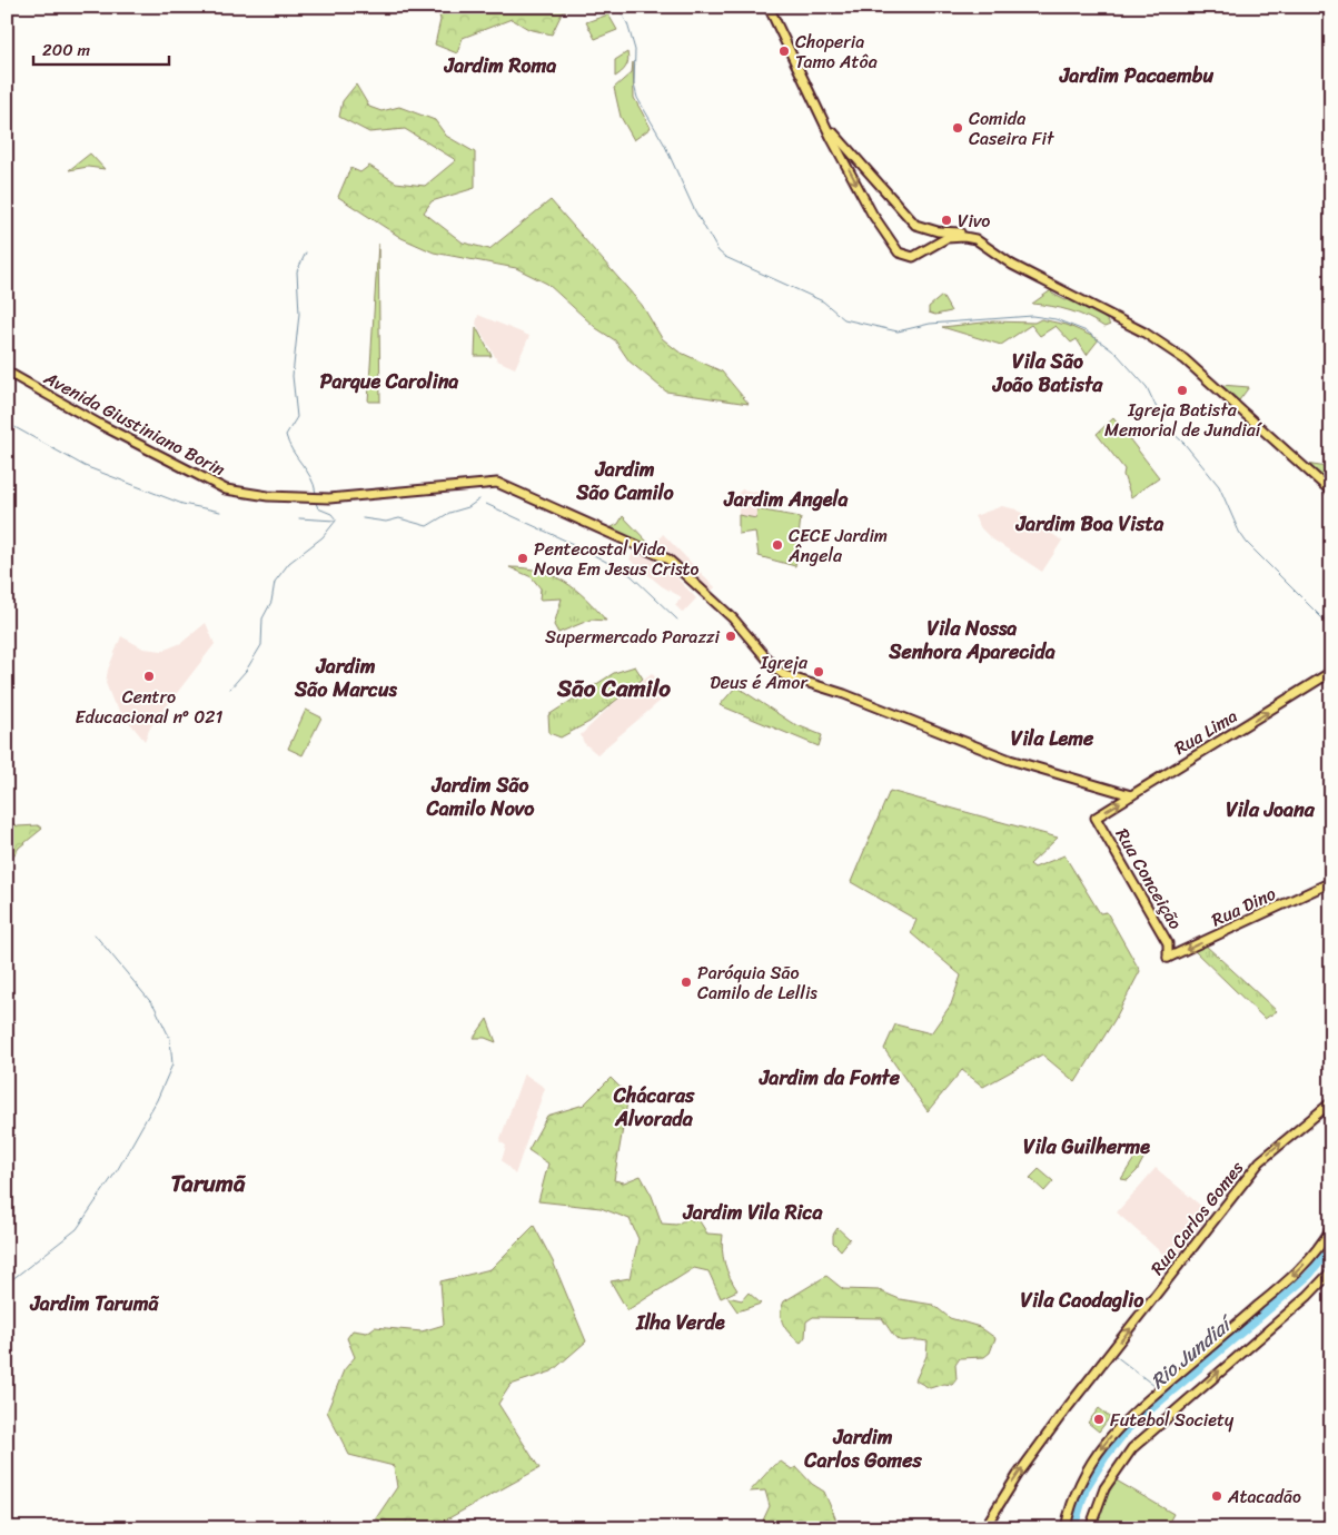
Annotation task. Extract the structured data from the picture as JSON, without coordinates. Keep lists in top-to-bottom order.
{
  "streets": {
    "main road": [
      "Avenida Giustiniano Borin",
      "Rua Lima",
      "Rua Conceição",
      "Rua Dino",
      "Rua Carlos Gomes"
    ]
  },
  "crossings": [
    ["Avenida Giustiniano Borin", "Rua Lima"],
    ["Rua Lima", "Rua Conceição"],
    ["Rua Conceição", "Rua Dino"]
  ],
  "one_way": ["Rua Lima", "Rua Dino"],
  "districts": [
    "Jardim Roma",
    "Jardim Pacaembu",
    "Vila São João Batista",
    "Parque Carolina",
    "Jardim São Camilo",
    "Jardim Angela",
    "Jardim Boa Vista",
    "Vila Nossa Senhora Aparecida",
    "Jardim São Marcus",
    "São Camilo",
    "Vila Leme",
    "Jardim São Camilo Novo",
    "Vila Joana",
    "Jardim da Fonte",
    "Chácaras Alvorada",
    "Vila Guilherme",
    "Tarumã",
    "Jardim Vila Rica",
    "Vila Caodaglio",
    "Jardim Tarumã",
    "Ilha Verde",
    "Jardim Carlos Gomes"
  ],
  "water": ["Rio Jundiaí"],
  "places": [
    "Choperia Tamo Atôa",
    "Comida Caseira Fit",
    "Vivo",
    "Igreja Batista Memorial de Jundiaí",
    "CECE Jardim Ângela",
    "Pentecostal Vida Nova Em Jesus Cristo",
    "Supermercado Parazzi",
    "Igreja Deus é Amor",
    "Centro Educacional nº 021",
    "Paróquia São Camilo de Lellis",
    "Futebol Society",
    "Atacadão"
  ],
  "scale_bar": "200 m"
}
